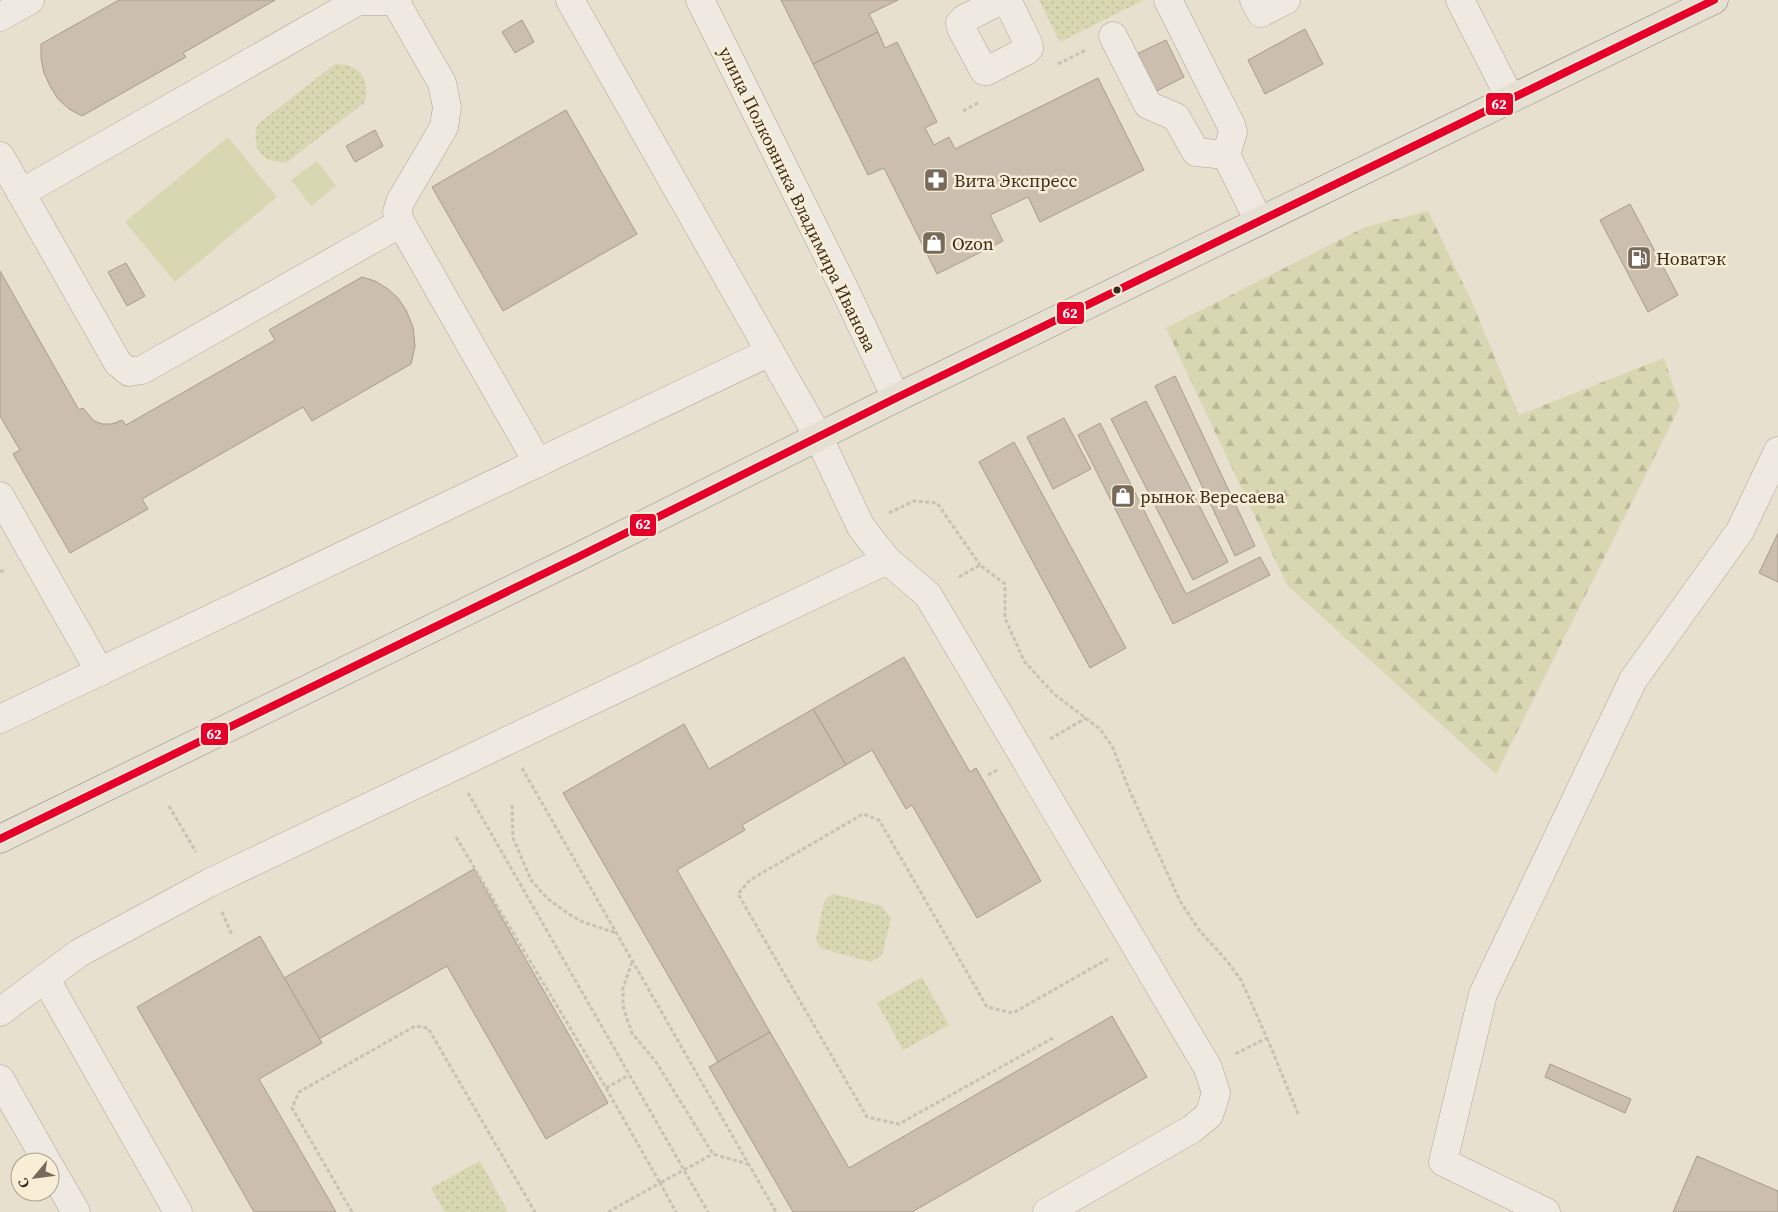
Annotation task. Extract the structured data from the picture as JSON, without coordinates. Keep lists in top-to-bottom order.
{
  "streets": {
    "lane": ["улица Полковника Владимира Иванова"]
  },
  "places": {
    "pharmacy": ["Вита Экспресс"],
    "shop": ["Ozon", "рынок Вересаева"],
    "fuel station": ["Новатэк"]
  },
  "lines": ["transit line 62"],
  "north": "bottom left"
}
